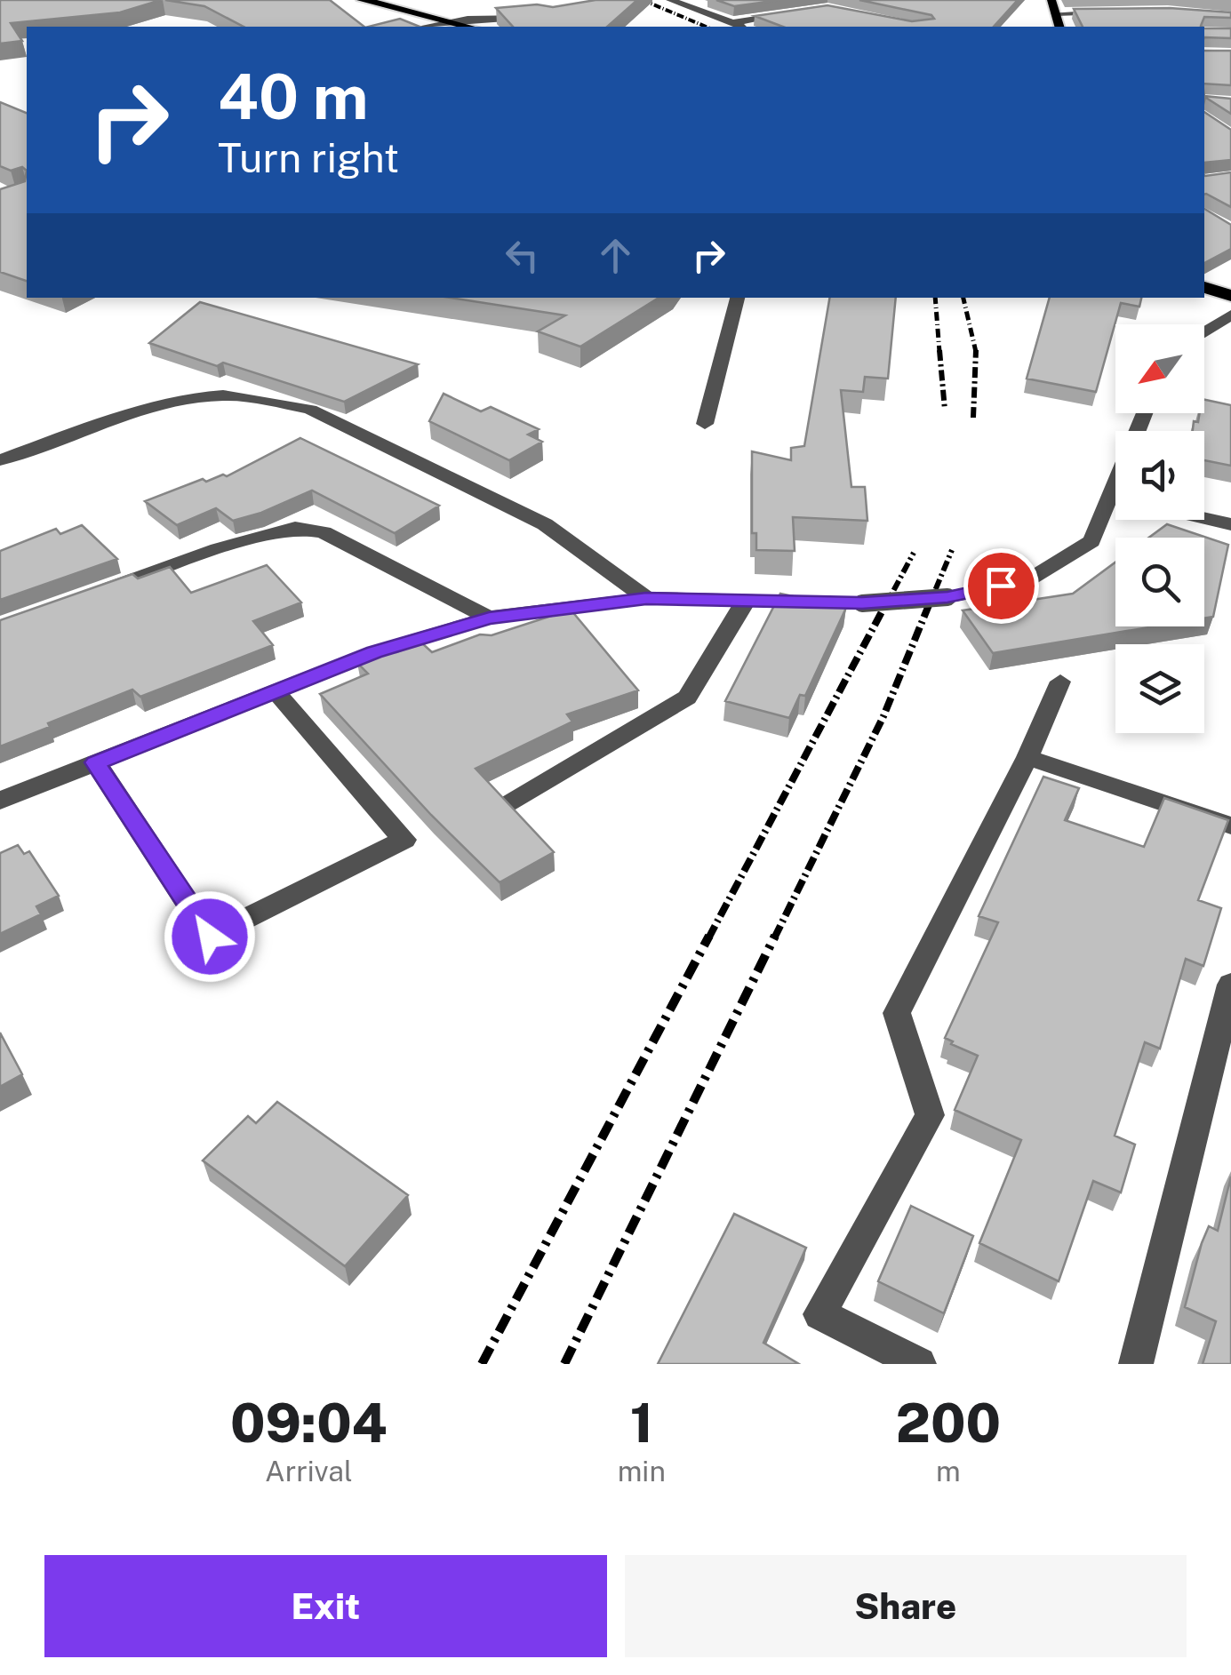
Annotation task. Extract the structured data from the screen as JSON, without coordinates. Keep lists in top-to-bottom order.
{
  "north": "bottom left",
  "page": {
    "turn": ["40 m", "Turn right"],
    "eta": [
      "09:04",
      "Arrival",
      "1",
      "min",
      "200",
      "m"
    ],
    "buttons": ["Exit", "Share"]
  }
}
